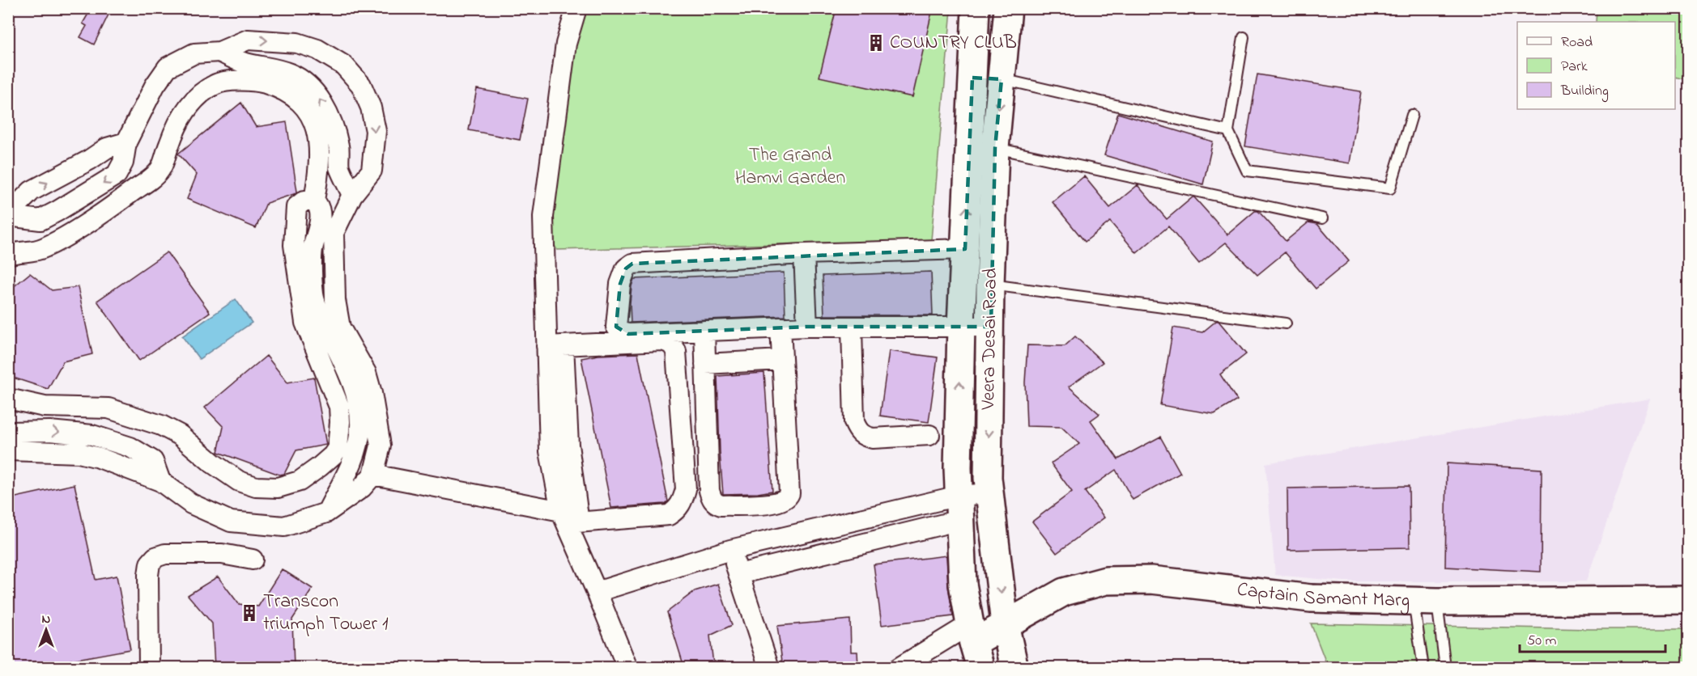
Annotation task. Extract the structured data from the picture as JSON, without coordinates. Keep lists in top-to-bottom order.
{
  "streets": {
    "street": ["Veera Desai Road", "Captain Samant Marg"]
  },
  "crossings": [
    ["Veera Desai Road", "Captain Samant Marg"]
  ],
  "parks": ["The Grand Hamvi Garden"],
  "places": {
    "building": ["COUNTRY CLUB", "Transcon triumph Tower 1"]
  },
  "legend": ["Road", "Park", "Building"],
  "scale_bar": "50 m",
  "north": "top"
}
